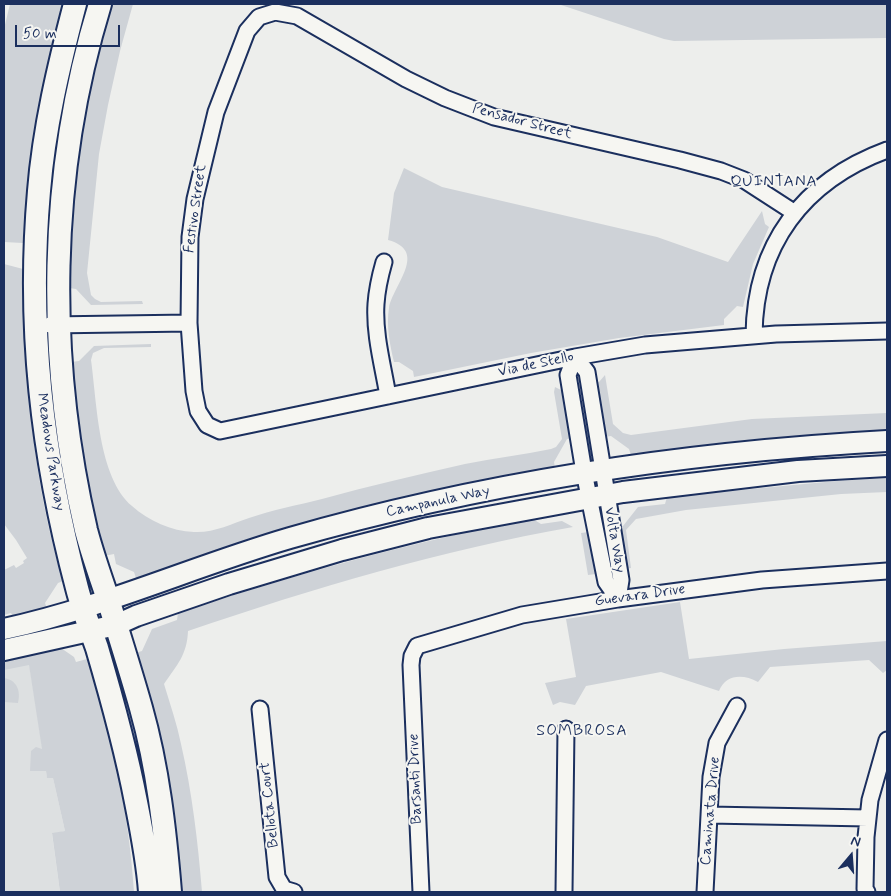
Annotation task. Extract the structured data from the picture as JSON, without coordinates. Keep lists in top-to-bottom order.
{
  "streets": {
    "main road": ["Meadows Parkway"],
    "street": [
      "Pensador Street",
      "Festivo Street",
      "Via de Stello",
      "Campanula Way",
      "Volta Way",
      "Guevara Drive",
      "Barsanti Drive",
      "Bellota Court",
      "Caminata Drive"
    ]
  },
  "crossings": [
    ["Pensador Street", "Festivo Street"],
    ["Festivo Street", "Via de Stello"],
    ["Via de Stello", "Volta Way"],
    ["Meadows Parkway", "Campanula Way"],
    ["Campanula Way", "Volta Way"],
    ["Volta Way", "Guevara Drive"],
    ["Guevara Drive", "Barsanti Drive"]
  ],
  "districts": ["QUINTANA", "SOMBROSA"],
  "scale_bar": "50 m",
  "north": "top"
}
